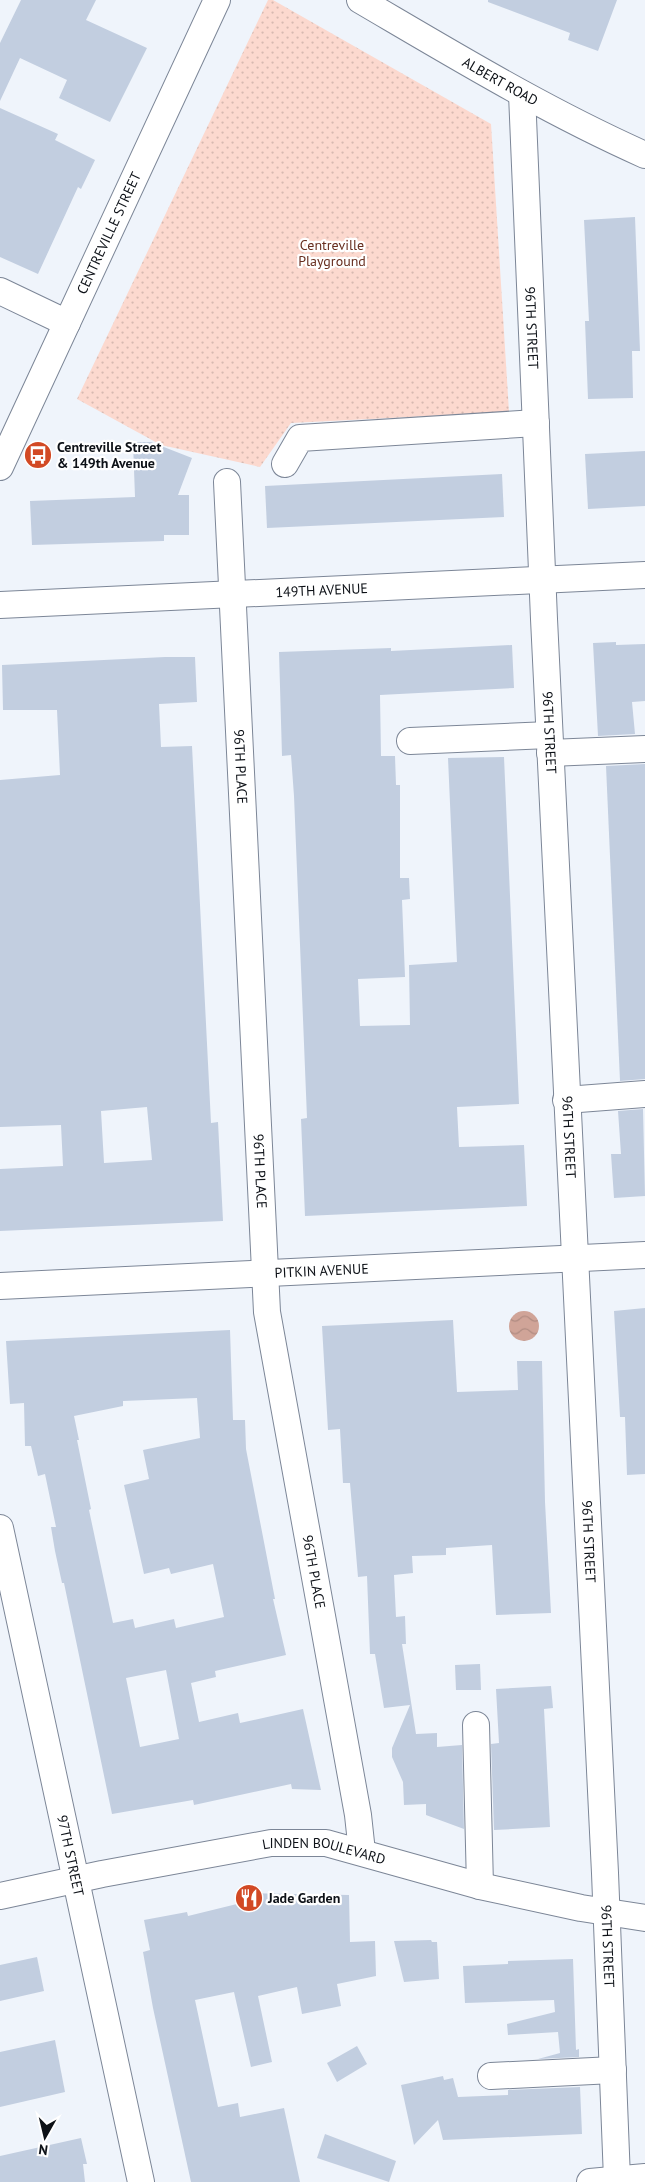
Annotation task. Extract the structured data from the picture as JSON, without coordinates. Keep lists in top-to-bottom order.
{
  "streets": {
    "street": [
      "ALBERT ROAD",
      "CENTREVILLE STREET",
      "96TH STREET",
      "149TH AVENUE",
      "96TH PLACE",
      "PITKIN AVENUE",
      "LINDEN BOULEVARD",
      "97TH STREET"
    ]
  },
  "crossings": [
    ["ALBERT ROAD", "96TH STREET"],
    ["96TH STREET", "149TH AVENUE"],
    ["96TH STREET", "PITKIN AVENUE"],
    ["96TH STREET", "LINDEN BOULEVARD"],
    ["149TH AVENUE", "96TH PLACE"],
    ["96TH PLACE", "PITKIN AVENUE"],
    ["96TH PLACE", "LINDEN BOULEVARD"],
    ["LINDEN BOULEVARD", "97TH STREET"]
  ],
  "parks": ["Centreville Playground"],
  "places": {
    "bus stop": ["Centreville Street & 149th Avenue"],
    "restaurant": ["Jade Garden"]
  },
  "north": "bottom"
}
